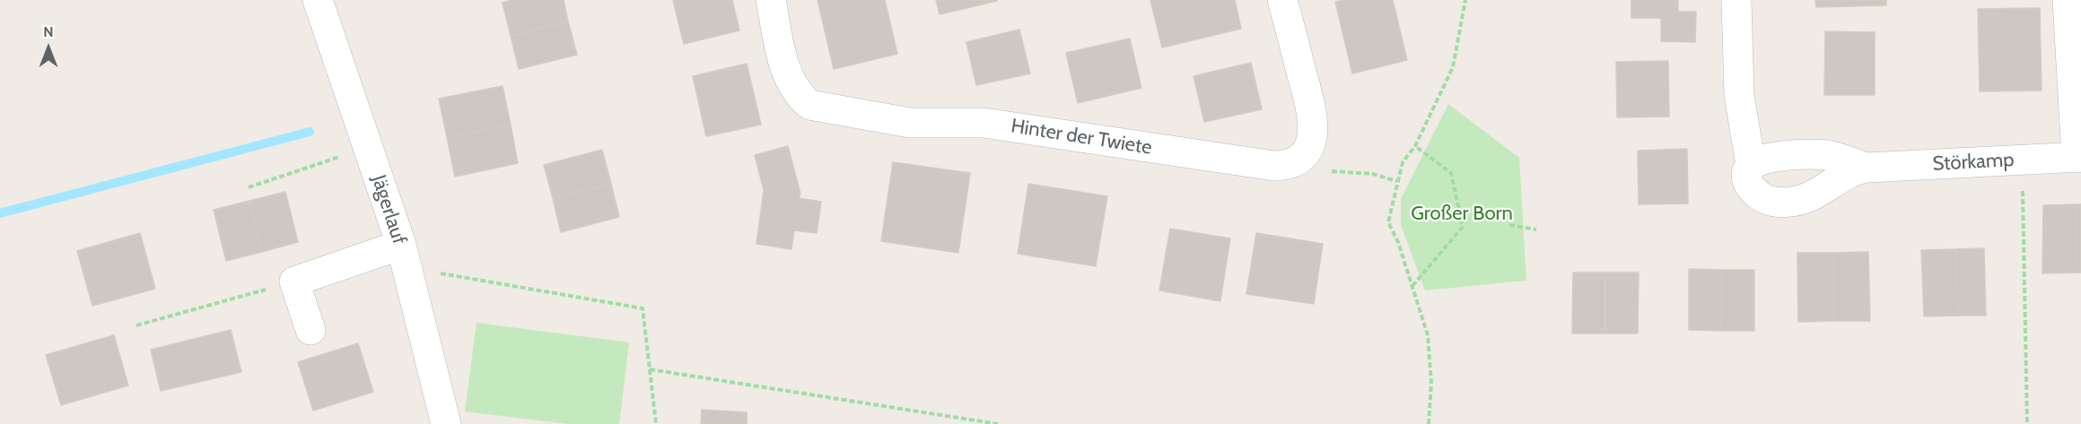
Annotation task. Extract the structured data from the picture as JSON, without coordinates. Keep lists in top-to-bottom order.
{
  "streets": {
    "street": ["Hinter der Twiete", "Störkamp", "Jägerlauf"]
  },
  "parks": ["Großer Born"],
  "north": "top"
}
